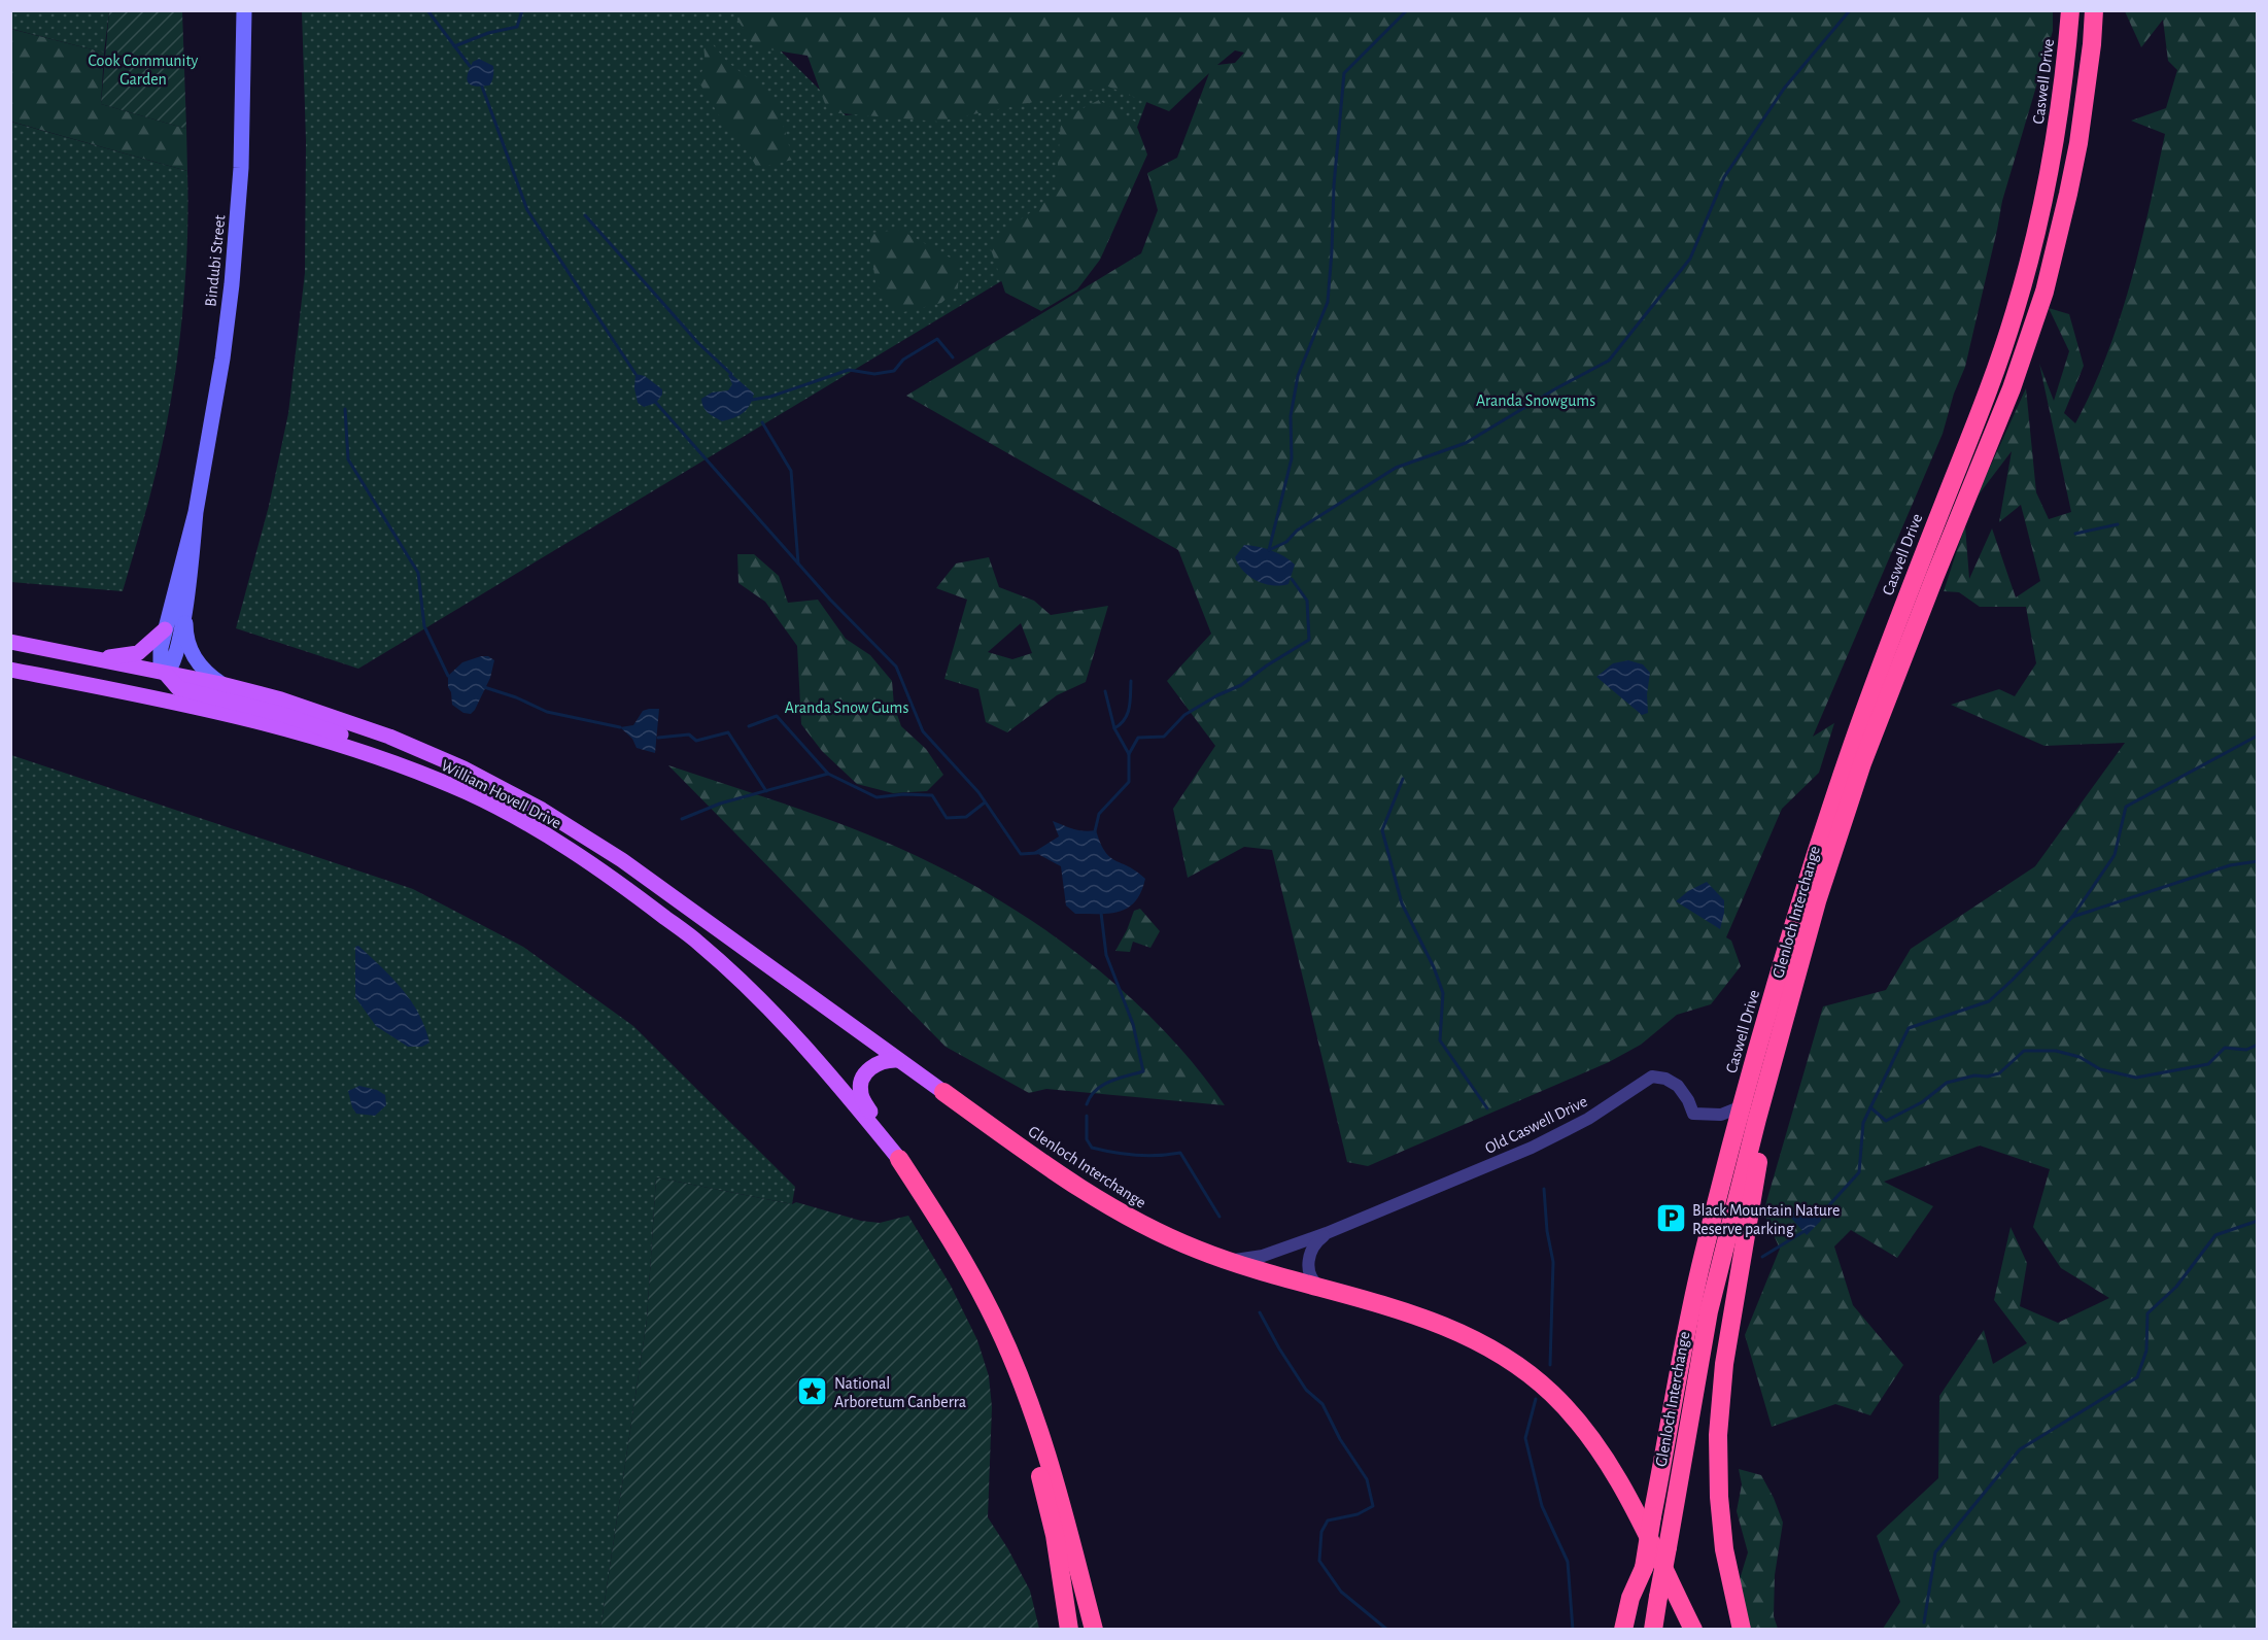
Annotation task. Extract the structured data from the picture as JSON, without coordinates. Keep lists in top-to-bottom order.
{
  "streets": {
    "highway": ["Caswell Drive", "Glenloch Interchange"],
    "main road": ["Bindubi Street", "William Hovell Drive"],
    "street": ["Old Caswell Drive"]
  },
  "crossings": [
    ["Caswell Drive", "Glenloch Interchange"],
    ["Caswell Drive", "Old Caswell Drive"],
    ["Bindubi Street", "William Hovell Drive"],
    ["William Hovell Drive", "Glenloch Interchange"],
    ["Glenloch Interchange", "Old Caswell Drive"]
  ],
  "parks": ["Cook Community Garden", "Aranda Snowgums", "Aranda Snow Gums"],
  "places": {
    "parking": ["Black Mountain Nature Reserve parking"],
    "place": ["National Arboretum Canberra"]
  }
}
